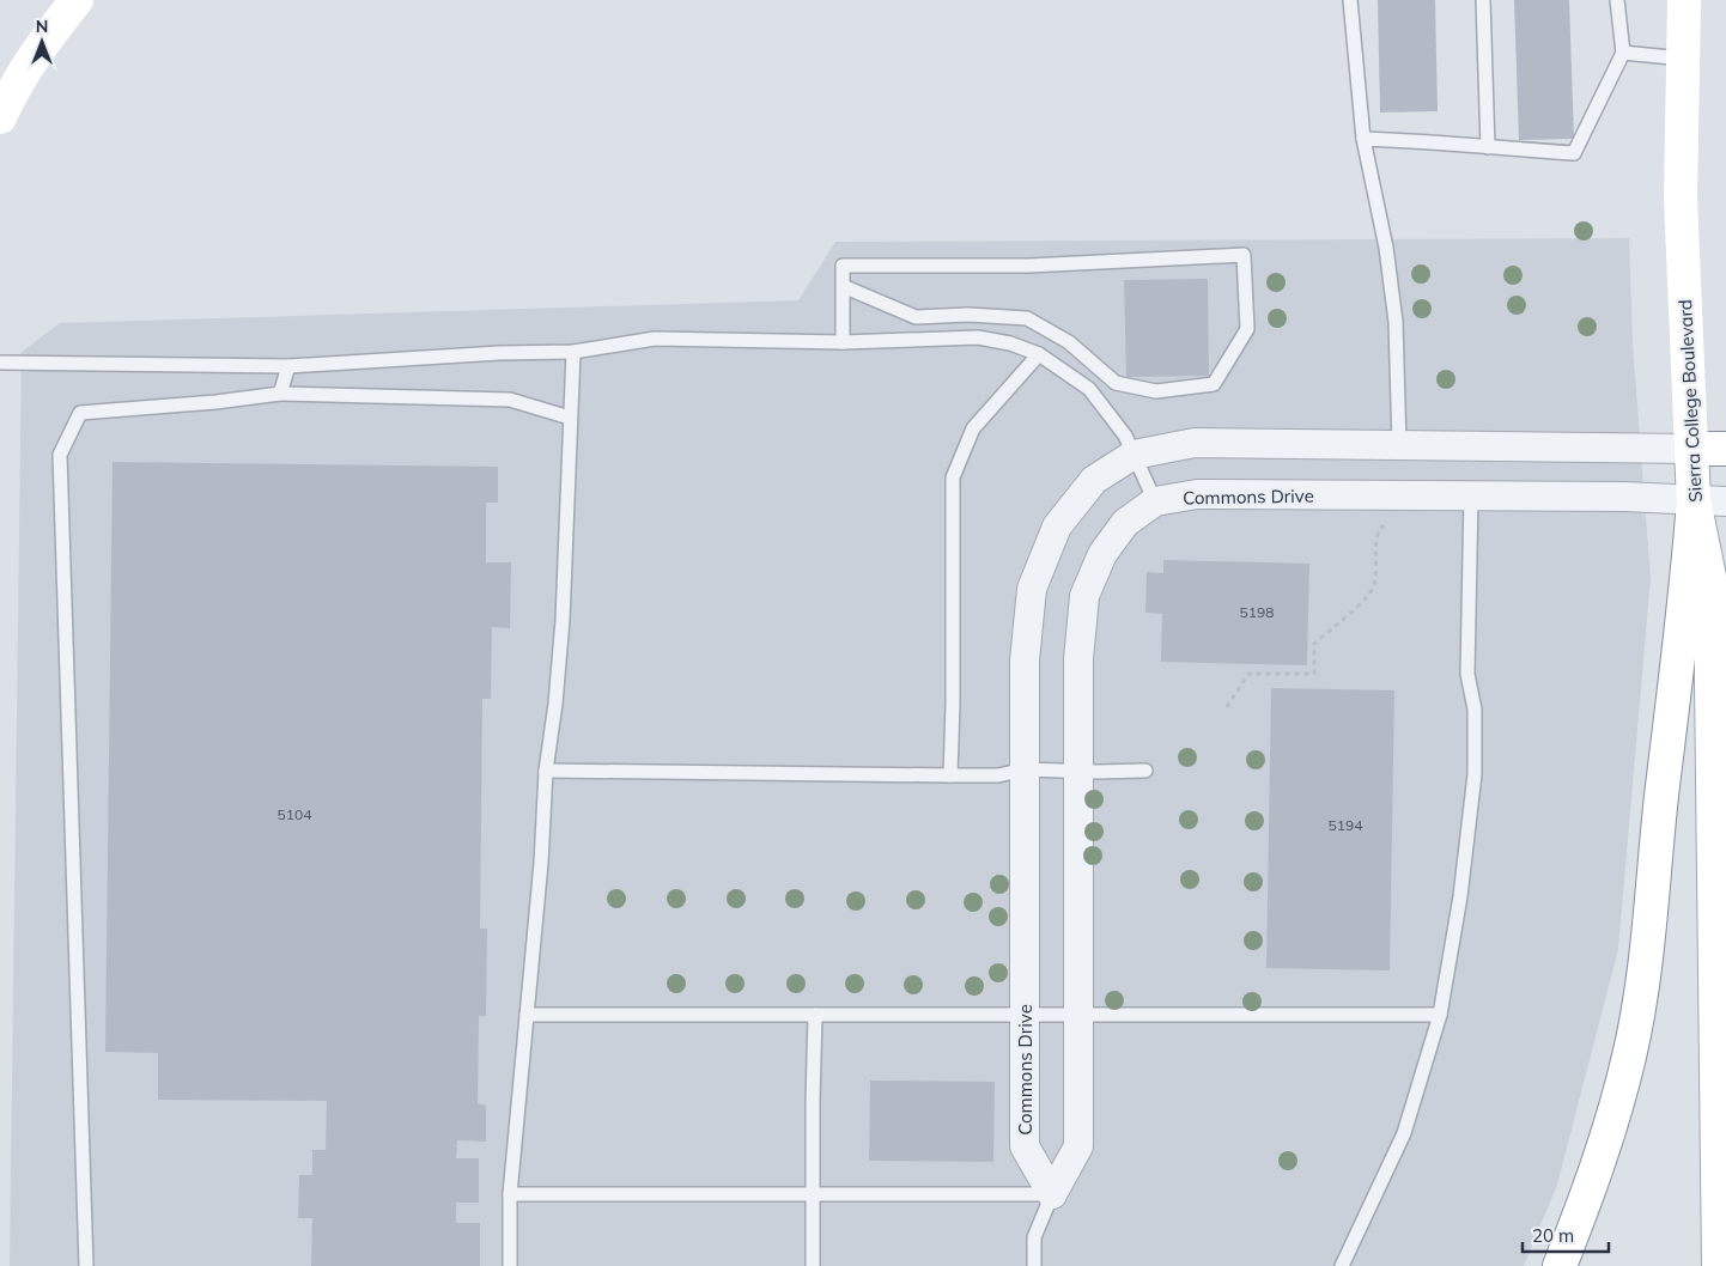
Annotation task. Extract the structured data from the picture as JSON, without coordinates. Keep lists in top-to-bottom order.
{
  "streets": {
    "main road": ["Sierra College Boulevard"],
    "street": ["Commons Drive"]
  },
  "crossings": [
    ["Sierra College Boulevard", "Commons Drive"]
  ],
  "house_numbers": ["5198", "5104", "5194"],
  "scale_bar": "20 m",
  "north": "top"
}
